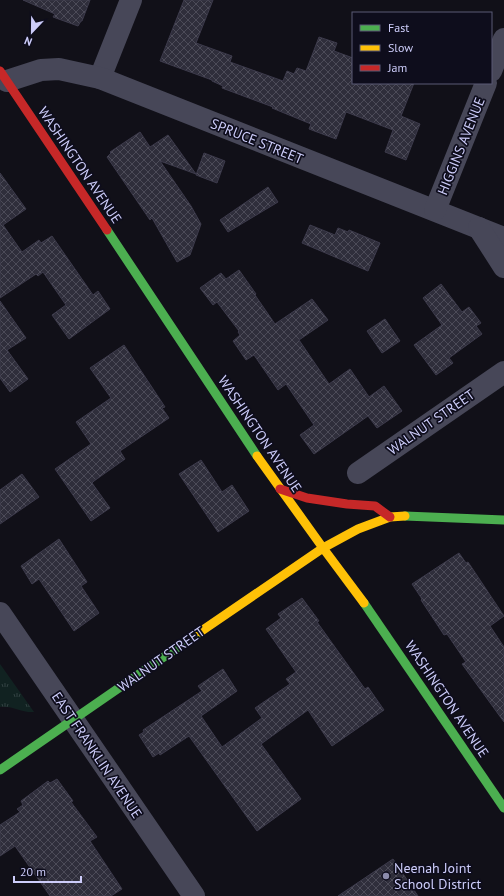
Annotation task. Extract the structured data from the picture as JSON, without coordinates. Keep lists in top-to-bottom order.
{
  "streets": {
    "main road": ["WASHINGTON AVENUE", "WALNUT STREET"],
    "street": ["SPRUCE STREET", "HIGGINS AVENUE", "EAST FRANKLIN AVENUE"]
  },
  "crossings": [
    ["SPRUCE STREET", "HIGGINS AVENUE"],
    ["SPRUCE STREET", "WASHINGTON AVENUE"],
    ["WASHINGTON AVENUE", "WALNUT STREET"],
    ["WALNUT STREET", "EAST FRANKLIN AVENUE"]
  ],
  "places": ["Neenah Joint School District"],
  "legend": ["Fast", "Slow", "Jam"],
  "scale_bar": "20 m",
  "north": "bottom"
}
